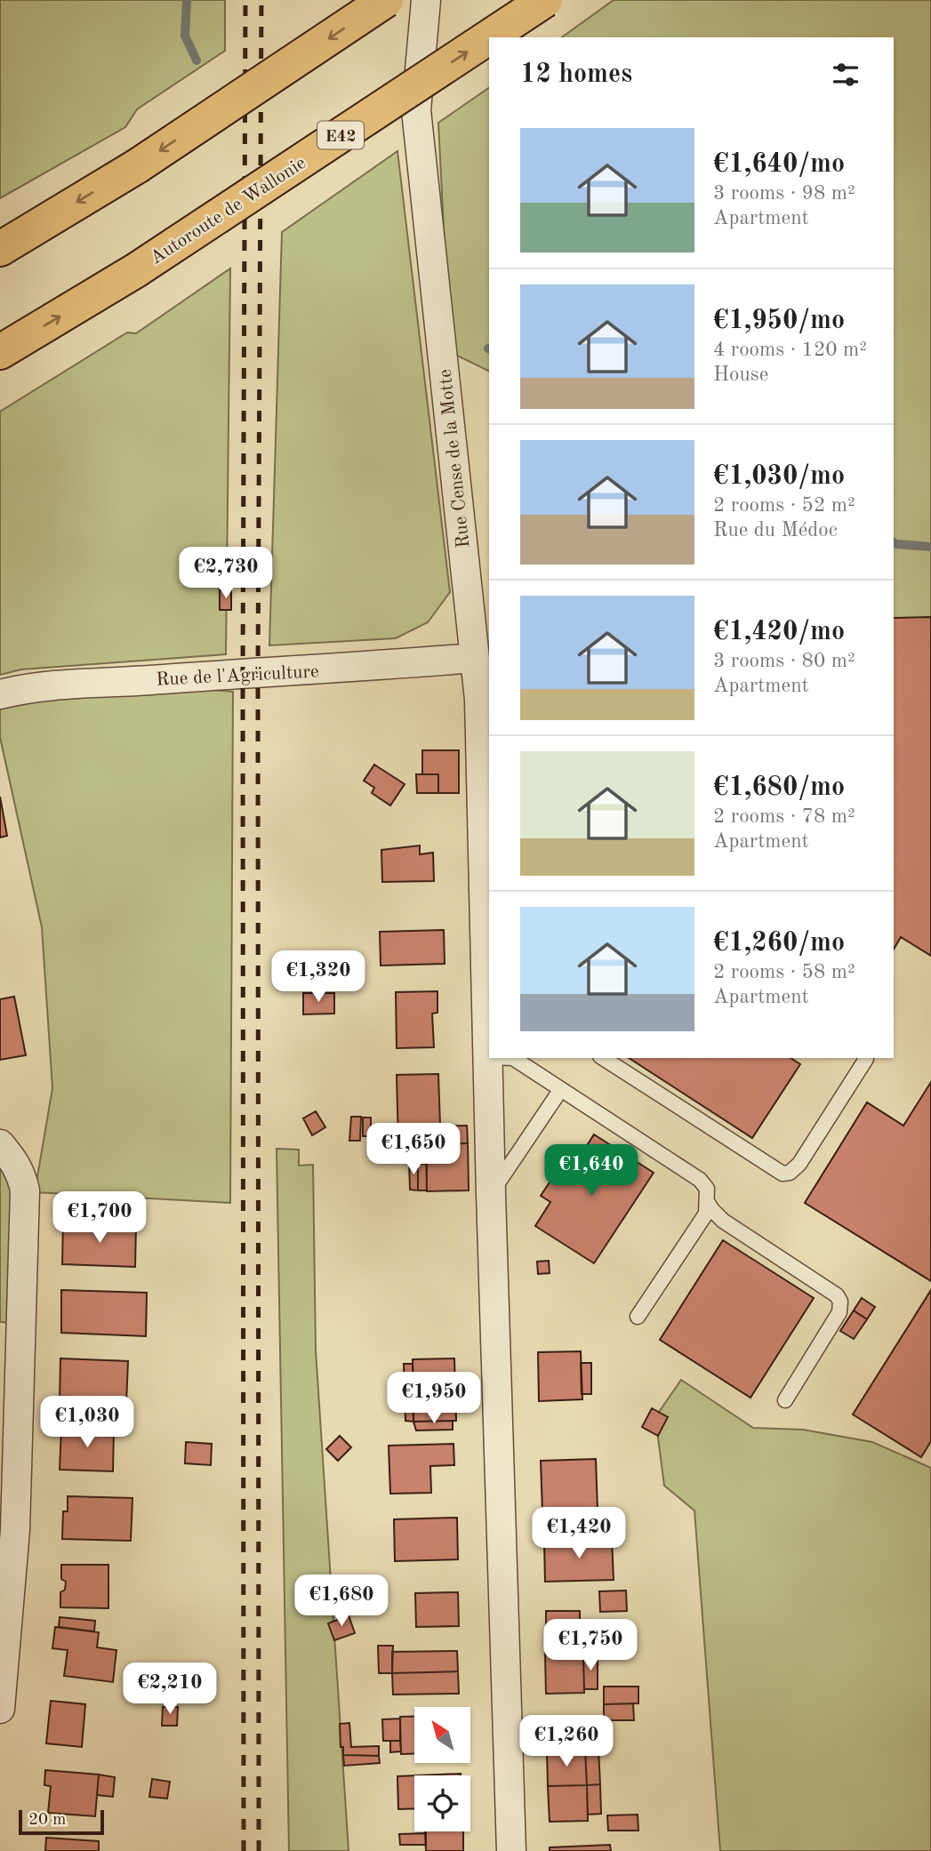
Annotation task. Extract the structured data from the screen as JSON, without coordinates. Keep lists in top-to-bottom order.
{
  "streets": {
    "highway": ["E42", "Autoroute de Wallonie"],
    "street": ["Rue Cense de la Motte", "Rue de l'Agriculture"]
  },
  "crossings": [
    ["Rue Cense de la Motte", "Rue de l'Agriculture"]
  ],
  "scale_bar": "20 m",
  "north": "top left",
  "page": {
    "heading": "12 homes",
    "list": [
      {
        "name": "€1,640/mo",
        "note": "3 rooms · 98 m² · Apartment"
      },
      {
        "name": "€1,950/mo",
        "note": "4 rooms · 120 m² · House"
      },
      {
        "name": "€1,030/mo",
        "note": "2 rooms · 52 m² · Rue du Médoc"
      },
      {
        "name": "€1,420/mo",
        "note": "3 rooms · 80 m² · Apartment"
      },
      {
        "name": "€1,680/mo",
        "note": "2 rooms · 78 m² · Apartment"
      },
      {
        "name": "€1,260/mo",
        "note": "2 rooms · 58 m² · Apartment"
      }
    ],
    "price": [
      "€2,730",
      "€1,320",
      "€1,650",
      "€1,640",
      "€1,700",
      "€1,950",
      "€1,030",
      "€1,420",
      "€1,680",
      "€1,750",
      "€2,210",
      "€1,260"
    ],
    "scale": "20 m"
  }
}
